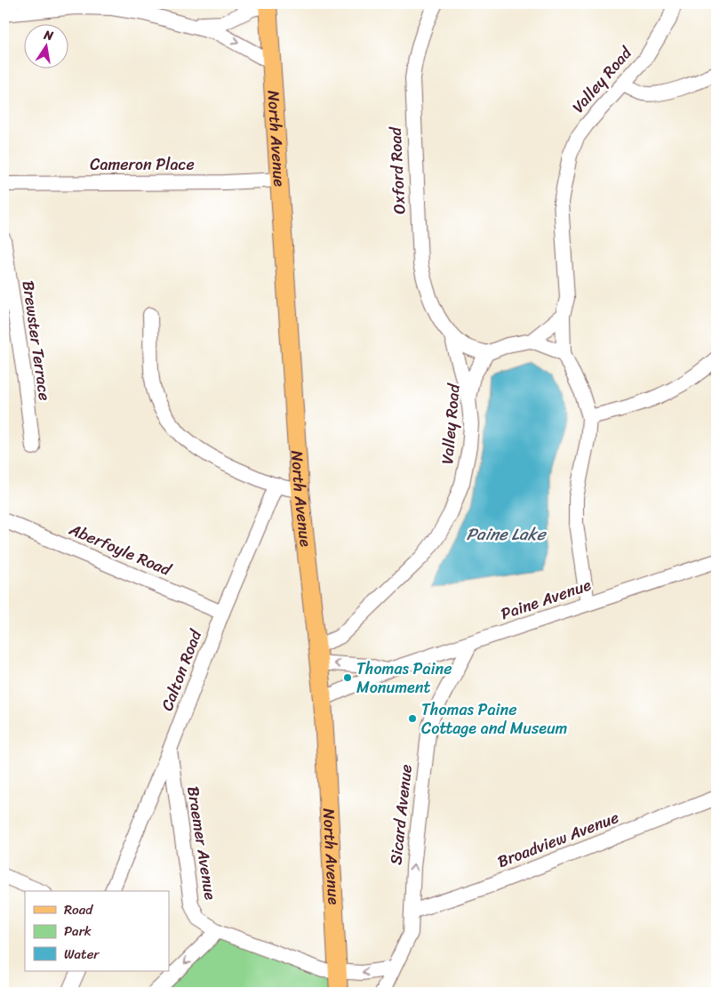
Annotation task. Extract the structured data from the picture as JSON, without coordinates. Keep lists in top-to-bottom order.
{
  "streets": {
    "main road": ["North Avenue"],
    "street": [
      "Valley Road",
      "Cameron Place",
      "Oxford Road",
      "Brewster Terrace",
      "Aberfoyle Road",
      "Paine Avenue",
      "Calton Road",
      "Sicard Avenue",
      "Broadview Avenue",
      "Braemer Avenue"
    ]
  },
  "crossings": [
    ["Valley Road", "North Avenue"],
    ["Valley Road", "Paine Avenue"],
    ["North Avenue", "Cameron Place"],
    ["North Avenue", "Paine Avenue"],
    ["North Avenue", "Braemer Avenue"],
    ["Aberfoyle Road", "Calton Road"],
    ["Paine Avenue", "Sicard Avenue"],
    ["Calton Road", "Braemer Avenue"],
    ["Sicard Avenue", "Broadview Avenue"]
  ],
  "one_way": ["Sicard Avenue"],
  "water": ["Paine Lake"],
  "places": ["Thomas Paine Monument", "Thomas Paine Cottage and Museum"],
  "legend": ["Road", "Park", "Water"],
  "north": "top"
}
